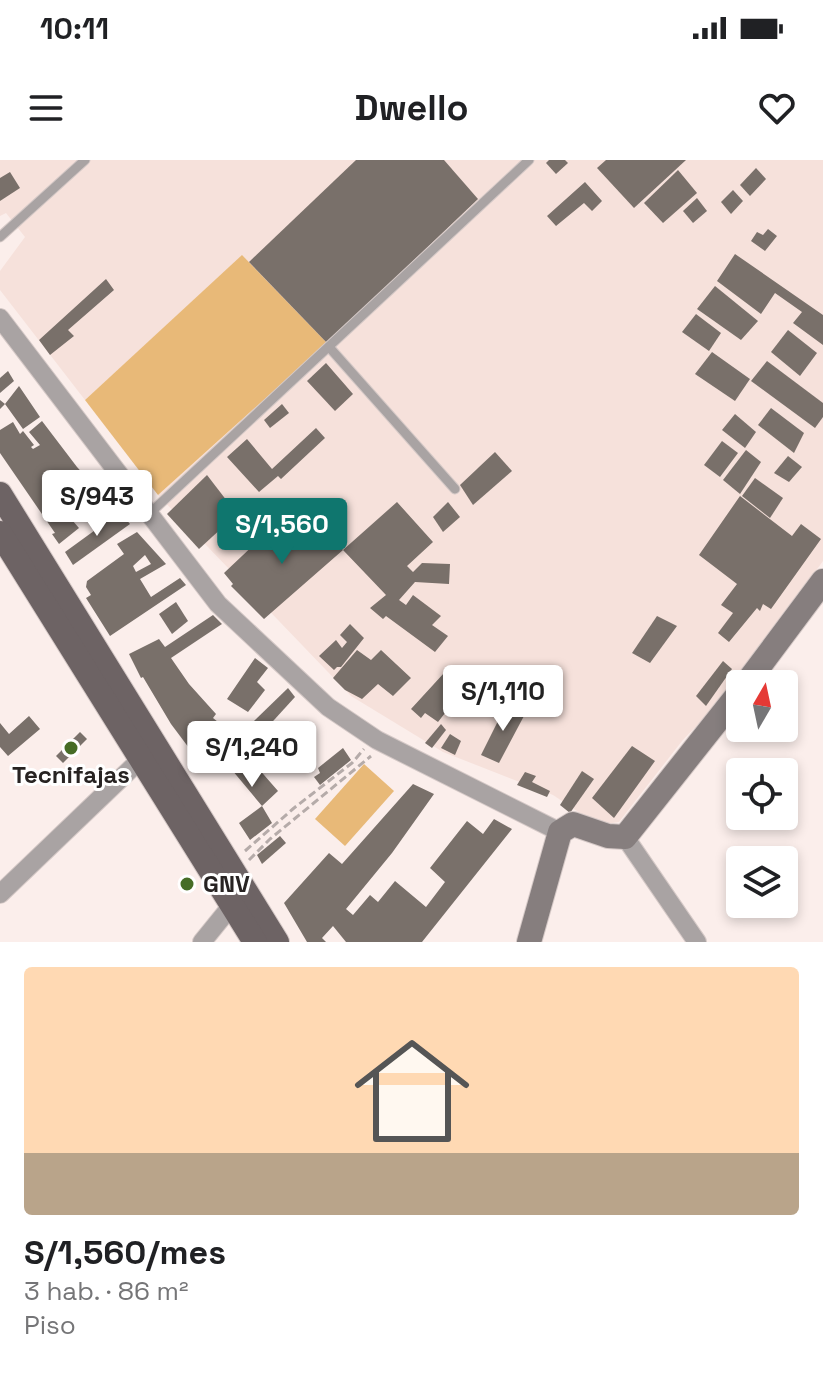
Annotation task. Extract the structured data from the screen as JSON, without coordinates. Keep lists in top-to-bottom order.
{
  "places": ["Tecnifajas", "GNV"],
  "north": "top",
  "page": {
    "status": "10:11",
    "header": "Dwello",
    "price": [
      "S/943",
      "S/1,560",
      "S/1,110",
      "S/1,240"
    ],
    "list": [
      {
        "name": "S/1,560/mes",
        "note": "3 hab. · 86 m² · Piso"
      }
    ]
  }
}
